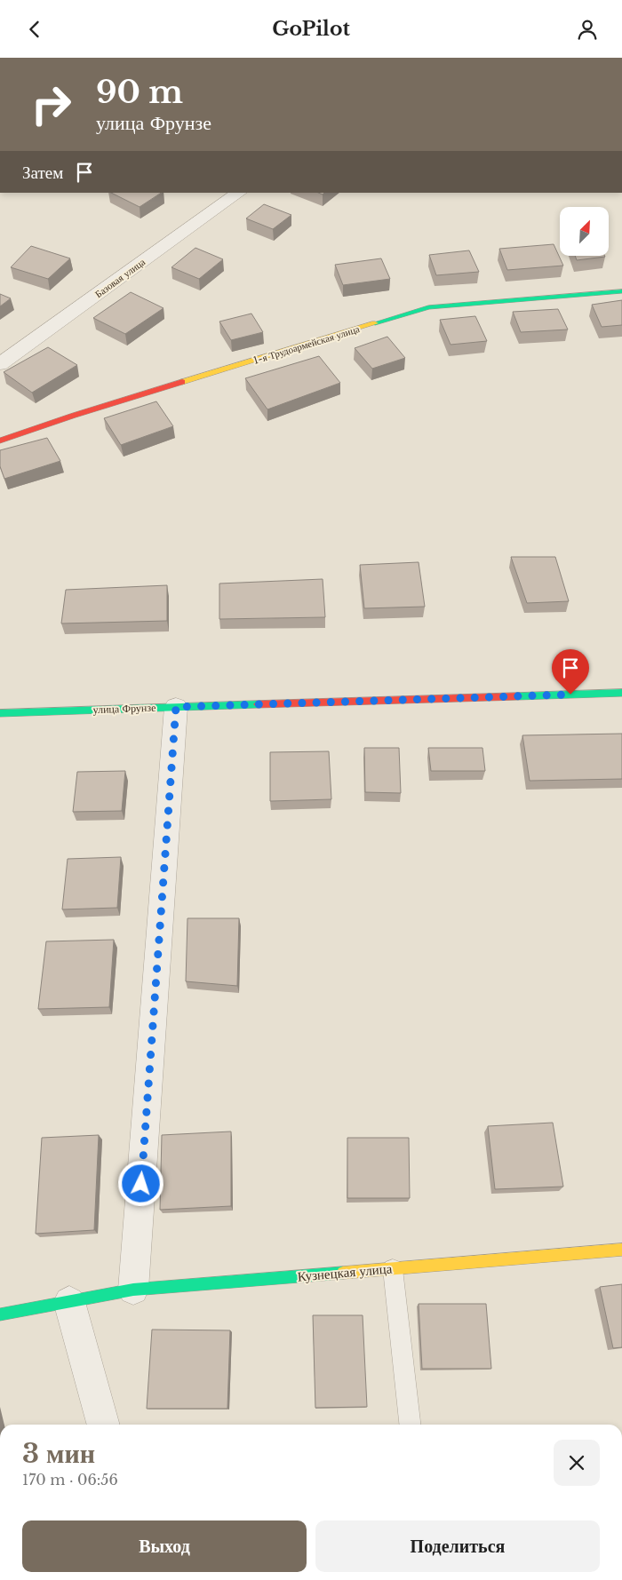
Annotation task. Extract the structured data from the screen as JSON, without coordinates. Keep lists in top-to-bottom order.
{
  "streets": {
    "street": [
      "Базовая улица",
      "1-я Трудоармейская улица",
      "улица Фрунзе",
      "Кузнецкая улица"
    ]
  },
  "north": "top right",
  "page": {
    "header": "GoPilot",
    "turn": ["90 m", "улица Фрунзе"],
    "then": "Затем",
    "heading": ["3 мин", "170 m · 06:56"],
    "buttons": ["Выход", "Поделиться"]
  }
}
